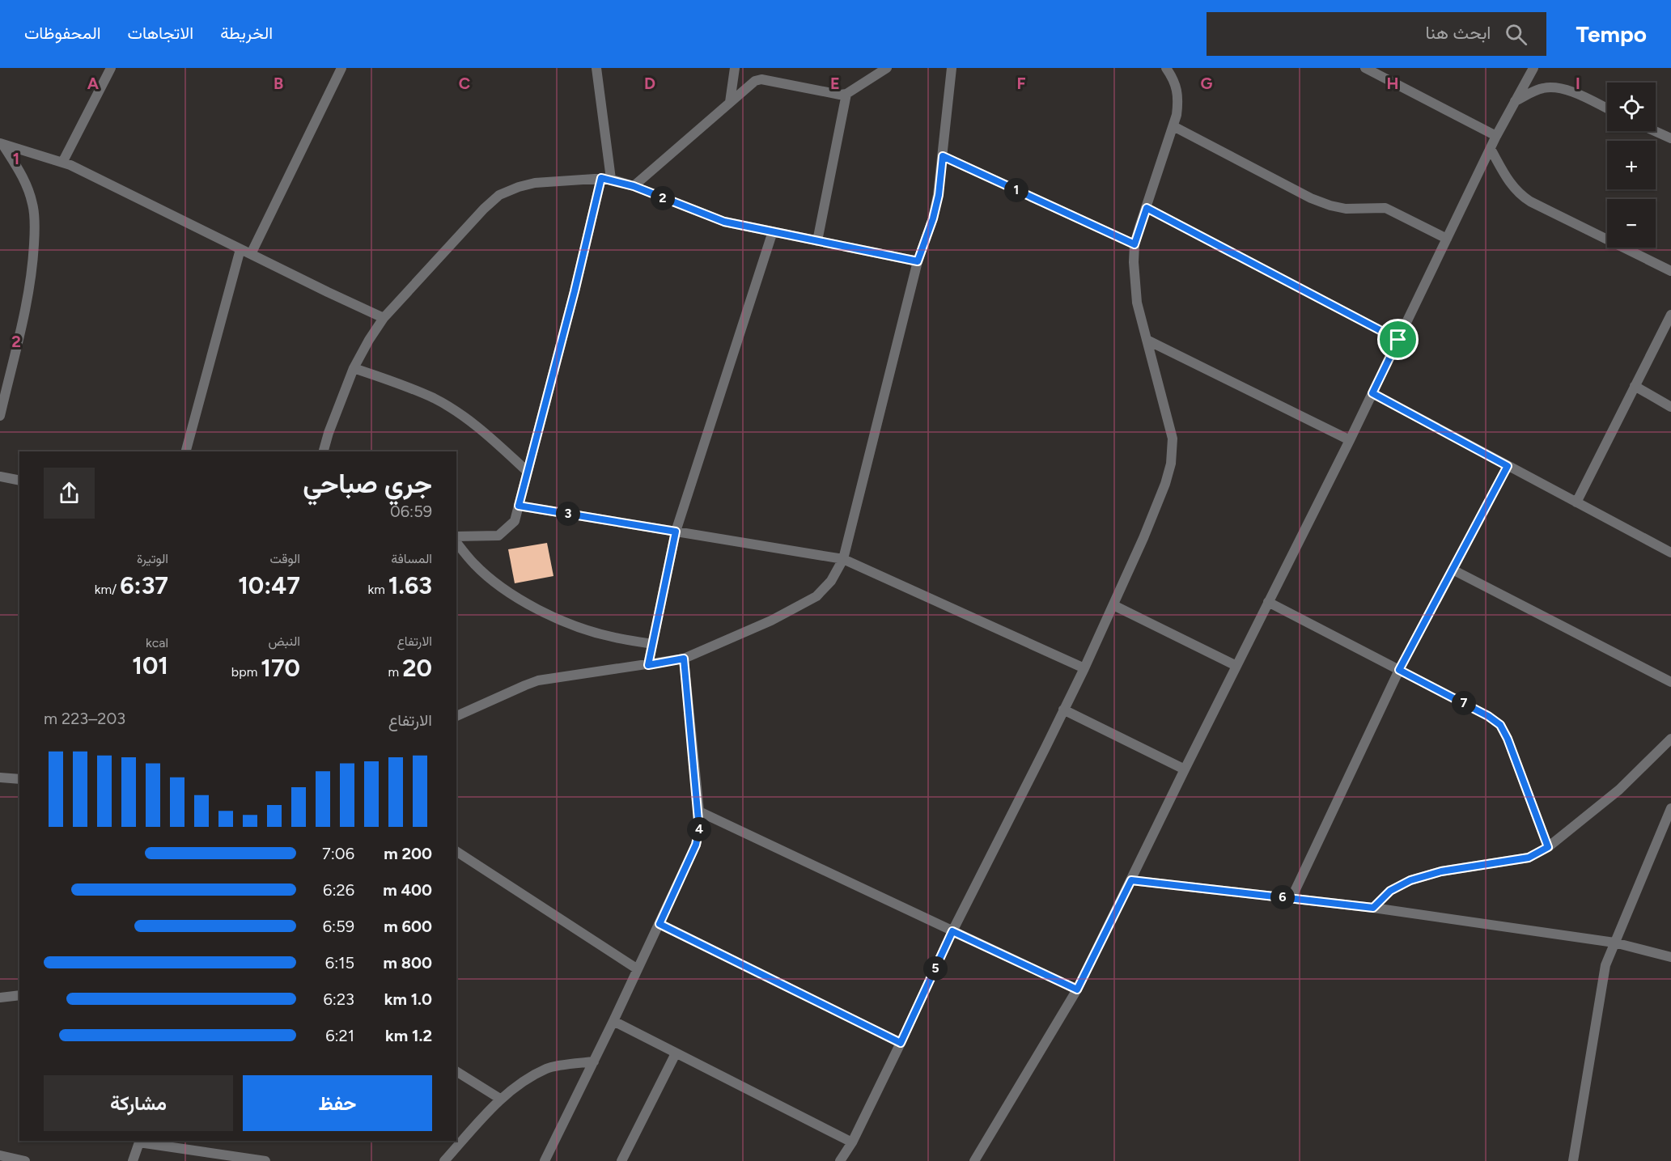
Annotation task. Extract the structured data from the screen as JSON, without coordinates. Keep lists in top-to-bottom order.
{
  "page": {
    "header": "Tempo",
    "search": "ابحث هنا",
    "nav": ["الخريطة", "الاتجاهات", "المحفوظات"],
    "map_buttons": ["+", "−"],
    "pins": [
      "1",
      "2",
      "3",
      "7",
      "4",
      "6",
      "5"
    ],
    "heading": ["جري صباحي", "06:59"],
    "stats": [
      ["المسافة", "1.63 km"],
      ["الوقت", "10:47"],
      ["الوتيرة", "6:37 /km"],
      ["الارتفاع", "20 m"],
      ["النبض", "170 bpm"],
      ["kcal", "101"]
    ],
    "chart": ["الارتفاع", "203–223 m"],
    "list": [
      {
        "name": "200 m",
        "note": "7:06"
      },
      {
        "name": "400 m",
        "note": "6:26"
      },
      {
        "name": "600 m",
        "note": "6:59"
      },
      {
        "name": "800 m",
        "note": "6:15"
      },
      {
        "name": "1.0 km",
        "note": "6:23"
      },
      {
        "name": "1.2 km",
        "note": "6:21"
      }
    ],
    "buttons": ["حفظ", "مشاركة"]
  },
  "grid": {
    "columns": [
      "A",
      "B",
      "C",
      "D",
      "E",
      "F",
      "G",
      "H",
      "I"
    ],
    "rows": ["1", "2"]
  }
}
